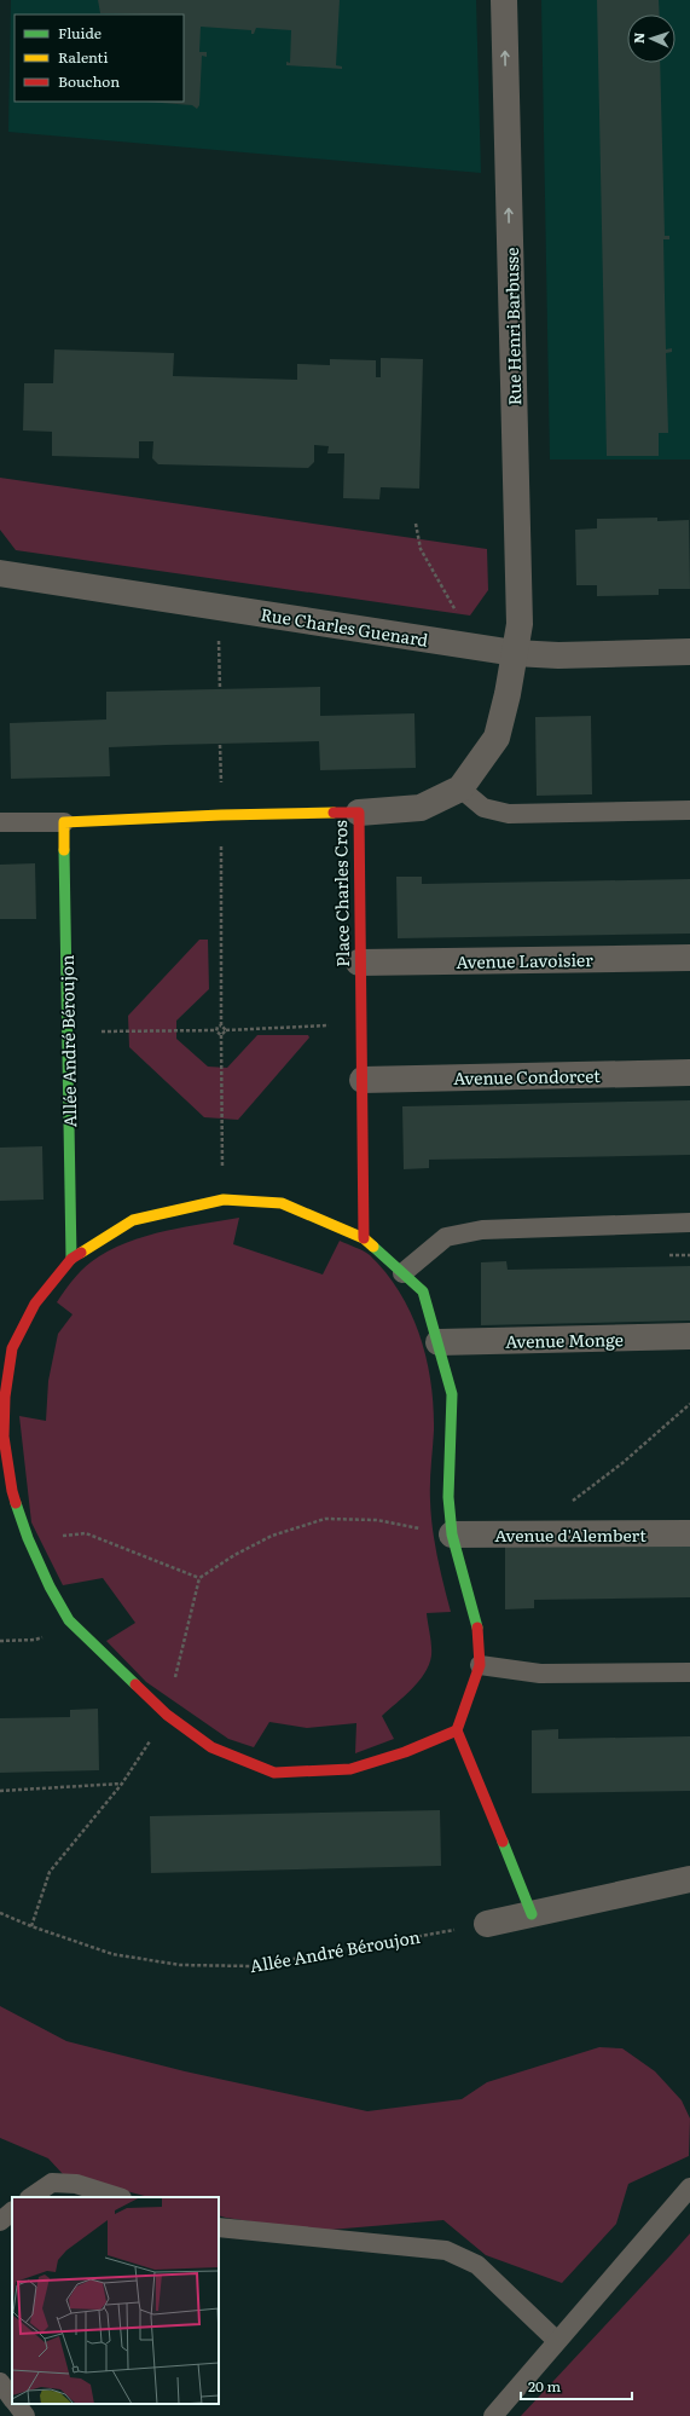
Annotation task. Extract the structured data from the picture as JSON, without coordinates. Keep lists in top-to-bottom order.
{
  "streets": {
    "street": [
      "Rue Henri Barbusse",
      "Rue Charles Guenard",
      "Place Charles Cros",
      "Avenue Lavoisier",
      "Allée André Béroujon",
      "Avenue Condorcet",
      "Avenue Monge",
      "Avenue d'Alembert"
    ]
  },
  "crossings": [
    ["Rue Henri Barbusse", "Rue Charles Guenard"],
    ["Place Charles Cros", "Avenue Lavoisier"],
    ["Place Charles Cros", "Allée André Béroujon"],
    ["Place Charles Cros", "Avenue Condorcet"]
  ],
  "one_way": ["Rue Henri Barbusse"],
  "legend": ["Fluide", "Ralenti", "Bouchon"],
  "scale_bar": "20 m",
  "north": "left"
}
